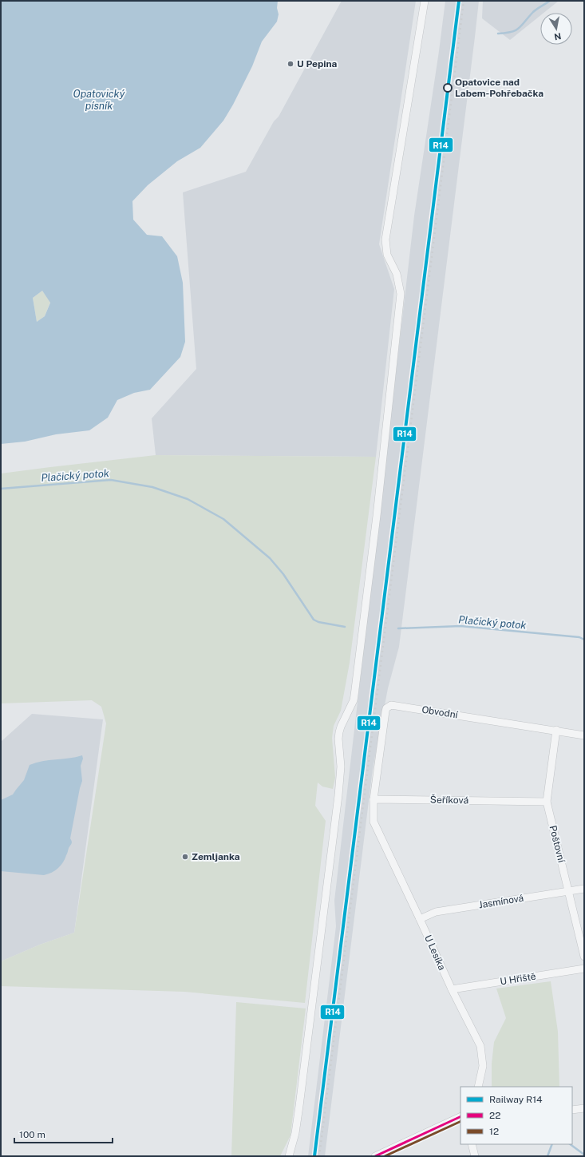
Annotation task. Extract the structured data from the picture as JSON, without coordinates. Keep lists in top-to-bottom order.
{
  "streets": {
    "street": [
      "Obvodní",
      "Šeříková",
      "Poštovní",
      "Jasmínová",
      "U Lesíka",
      "U Hřiště"
    ]
  },
  "crossings": [
    ["Obvodní", "Šeříková"],
    ["Obvodní", "Poštovní"],
    ["Obvodní", "U Lesíka"],
    ["Šeříková", "Poštovní"],
    ["Šeříková", "U Lesíka"],
    ["Poštovní", "Jasmínová"],
    ["Jasmínová", "U Lesíka"],
    ["U Lesíka", "U Hřiště"]
  ],
  "water": ["Opatovický písník", "Plačický potok"],
  "places": ["U Pepina", "Opatovice nad Labem-Pohřebačka", "Zemljanka"],
  "lines": ["rail line R14", "transit line 22", "transit line 12"],
  "legend": ["Railway R14", "22", "12"],
  "scale_bar": "100 m",
  "north": "bottom"
}
